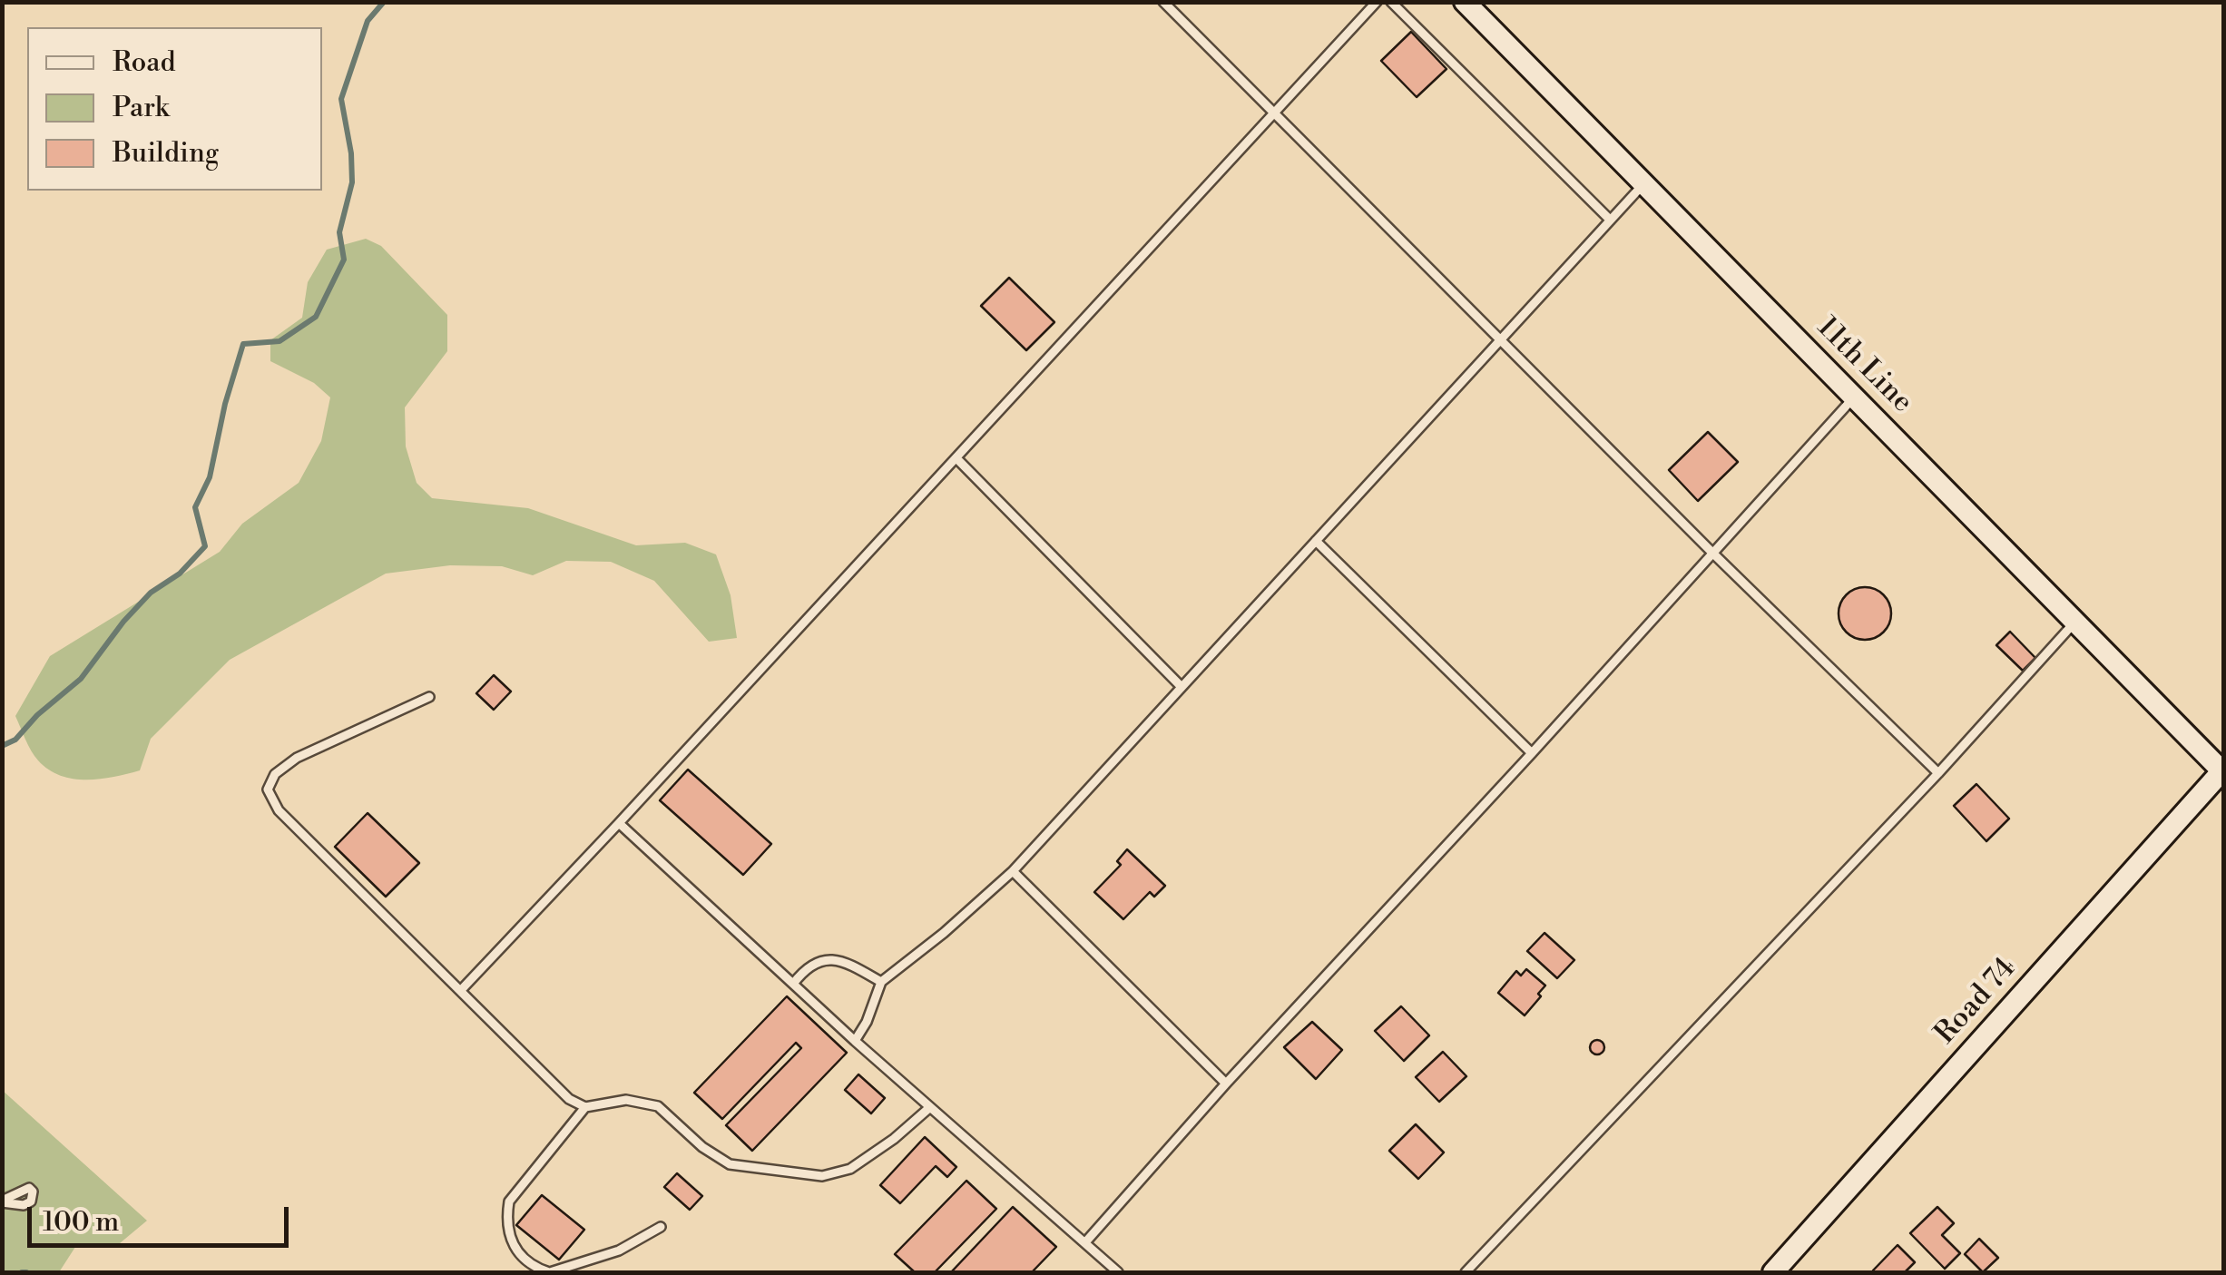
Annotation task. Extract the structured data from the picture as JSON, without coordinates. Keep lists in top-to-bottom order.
{
  "streets": {
    "main road": ["11th Line", "Road 74"]
  },
  "crossings": [
    ["11th Line", "Road 74"]
  ],
  "legend": ["Road", "Park", "Building"],
  "scale_bar": "100 m"
}
